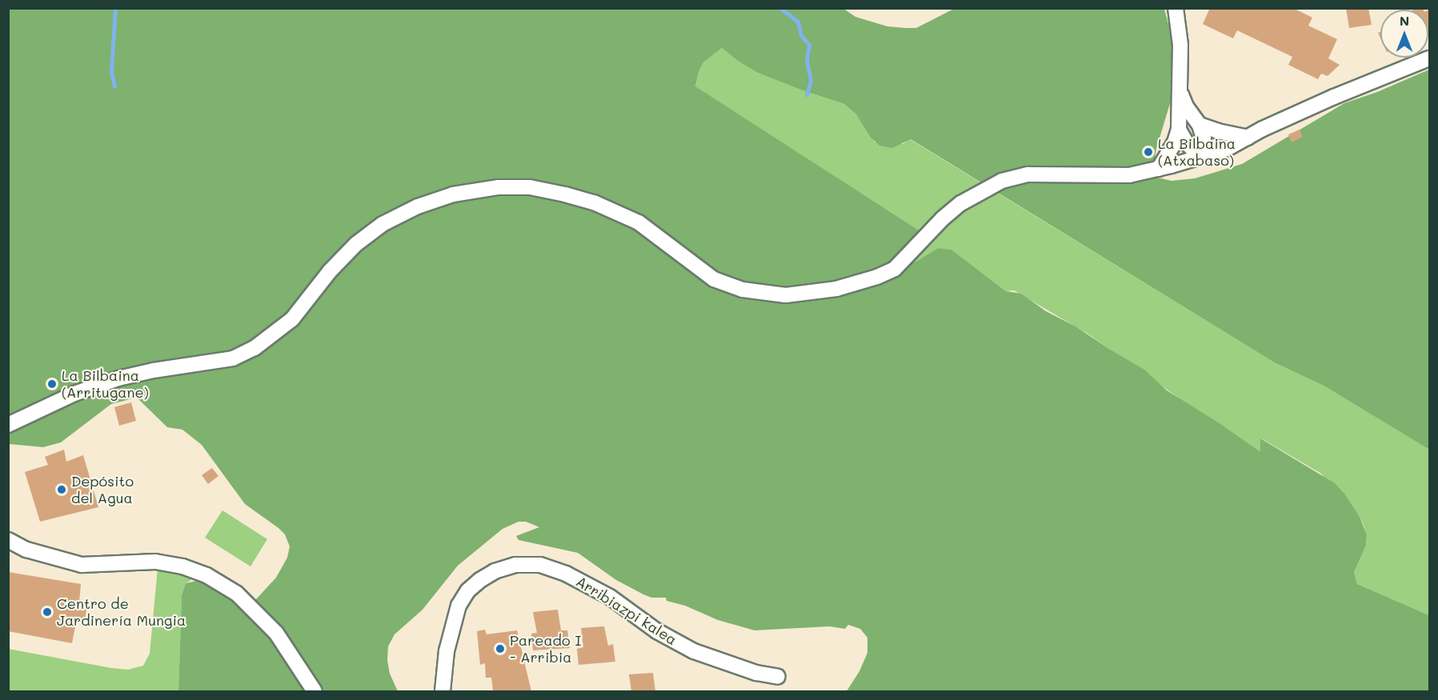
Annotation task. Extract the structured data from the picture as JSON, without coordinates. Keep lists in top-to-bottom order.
{
  "streets": {
    "street": ["Arribiazpi kalea"]
  },
  "places": [
    "La Bilbaina (Atxabaso)",
    "La Bilbaina (Arritugane)",
    "Depósito del Agua",
    "Centro de Jardinería Mungia",
    "Pareado I - Arribia"
  ],
  "north": "top"
}
